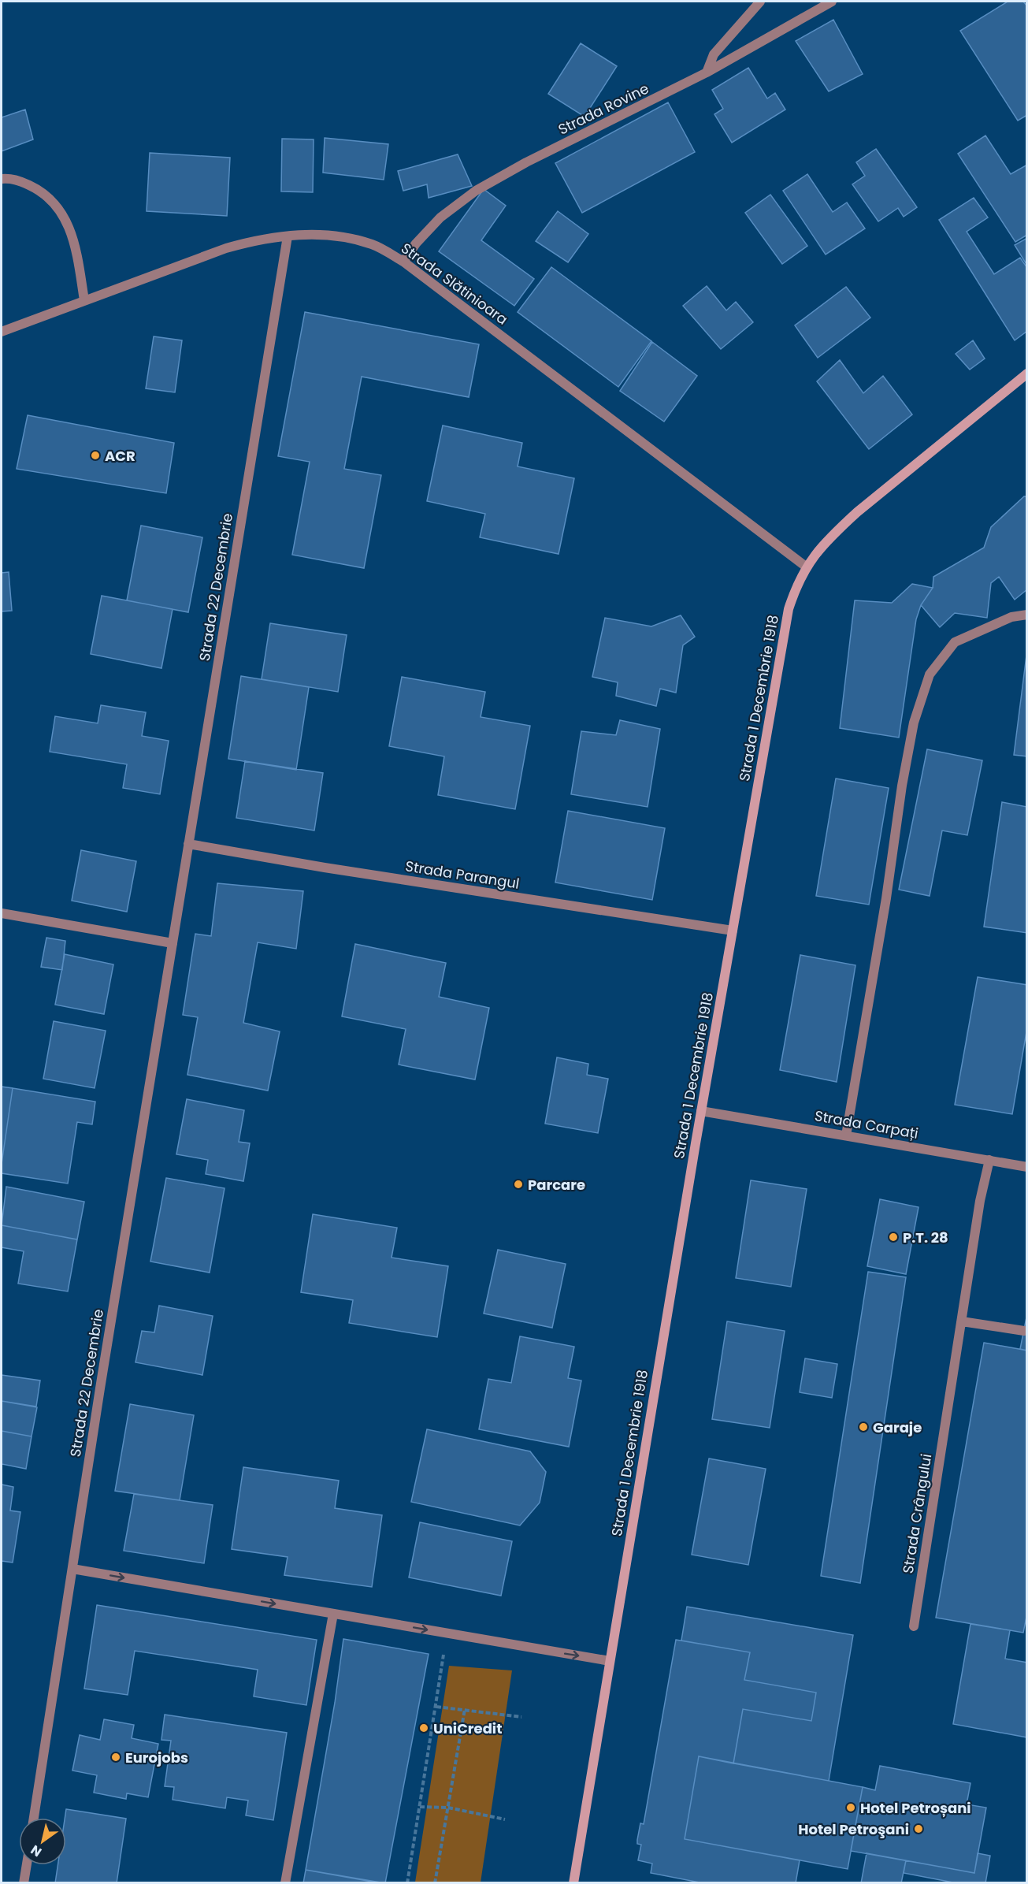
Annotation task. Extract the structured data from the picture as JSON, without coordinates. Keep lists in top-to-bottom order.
{
  "streets": {
    "main road": ["Strada 1 Decembrie 1918"],
    "street": [
      "Strada Rovine",
      "Strada Slătinioara",
      "Strada 22 Decembrie",
      "Strada Parangul",
      "Strada Carpați",
      "Strada Crângului"
    ]
  },
  "crossings": [
    ["Strada Rovine", "Strada Slătinioara"],
    ["Strada Slătinioara", "Strada 22 Decembrie"],
    ["Strada Slătinioara", "Strada 1 Decembrie 1918"],
    ["Strada 22 Decembrie", "Strada Parangul"],
    ["Strada 1 Decembrie 1918", "Strada Parangul"],
    ["Strada 1 Decembrie 1918", "Strada Carpați"],
    ["Strada Carpați", "Strada Crângului"]
  ],
  "places": [
    "ACR",
    "Parcare",
    "P.T. 28",
    "Garaje",
    "UniCredit",
    "Eurojobs",
    "Hotel Petroșani",
    "Hotel Petroşani"
  ],
  "north": "bottom left"
}
